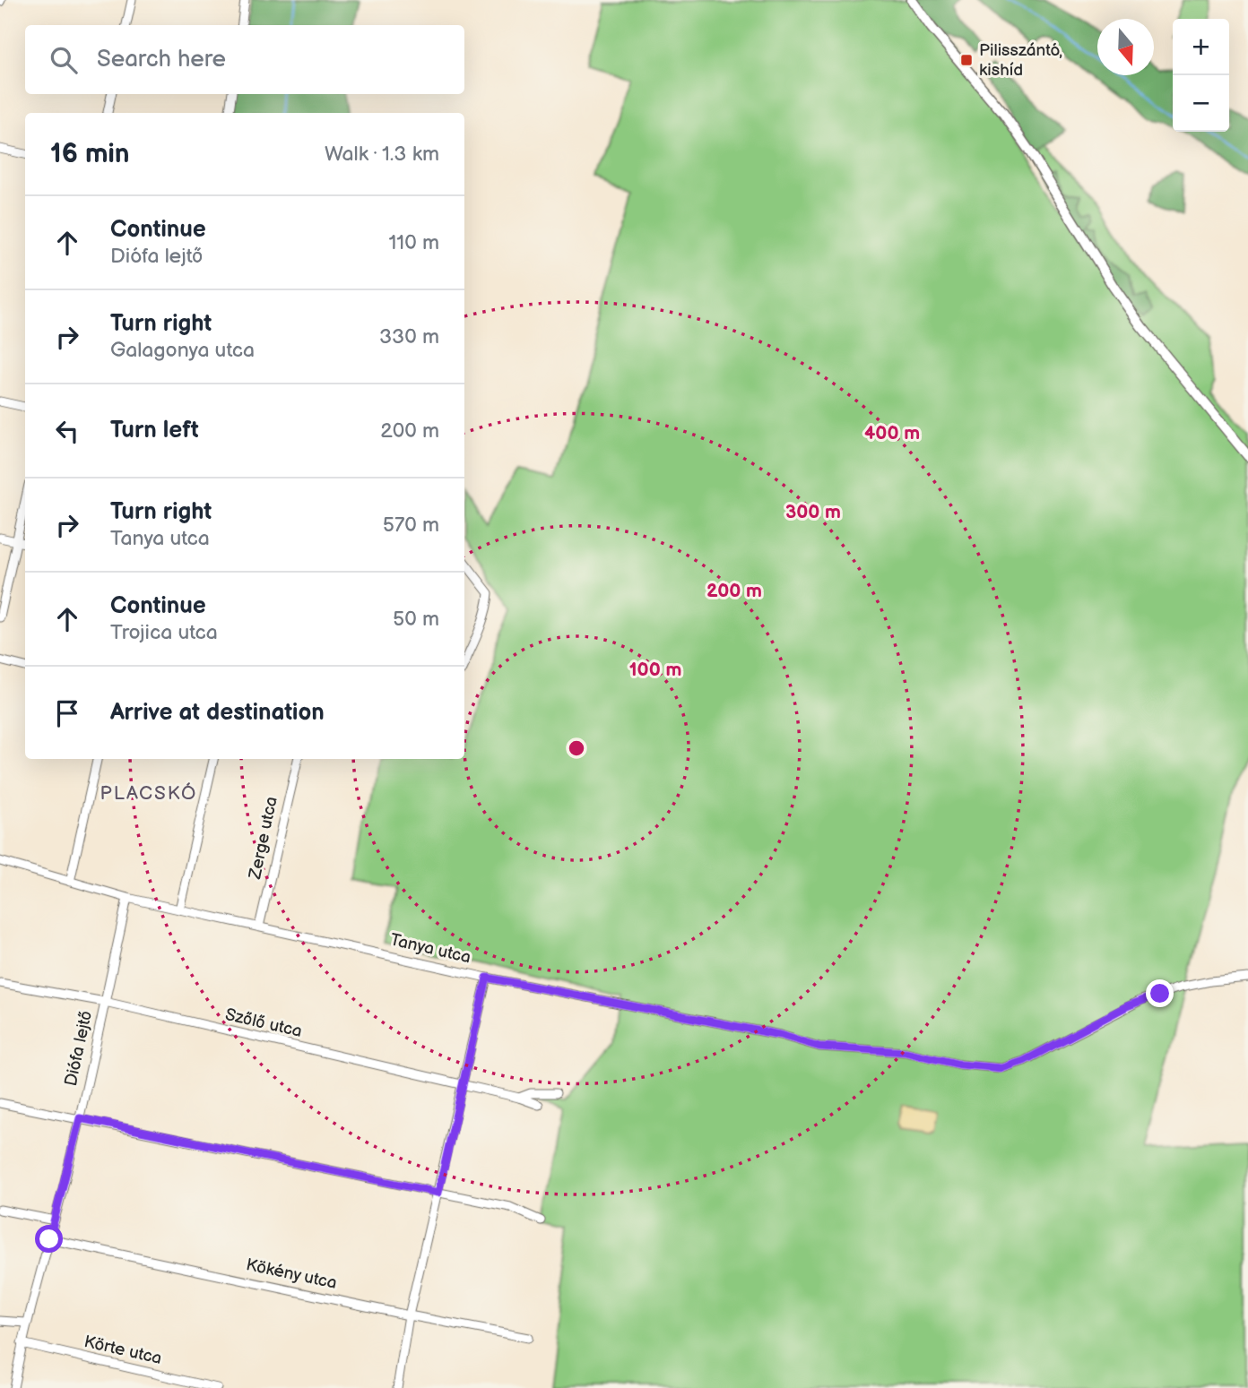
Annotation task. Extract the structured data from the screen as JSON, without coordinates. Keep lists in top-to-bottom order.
{
  "streets": {
    "street": [
      "Zerge utca",
      "Tanya utca",
      "Szőlő utca",
      "Diófa lejtő",
      "Kökény utca",
      "Körte utca"
    ]
  },
  "crossings": [
    ["Zerge utca", "Tanya utca"],
    ["Tanya utca", "Diófa lejtő"],
    ["Szőlő utca", "Diófa lejtő"],
    ["Diófa lejtő", "Kökény utca"],
    ["Diófa lejtő", "Körte utca"]
  ],
  "districts": ["PLACSKÓ"],
  "places": {
    "transit": ["Pilisszántó, kishíd"]
  },
  "north": "bottom",
  "page": {
    "map_buttons": ["+", "−"],
    "search": "Search here",
    "heading": ["16 min", "Walk · 1.3 km"],
    "list": [
      ["Continue", "Diófa lejtő", "110 m"],
      ["Turn right", "Galagonya utca", "330 m"],
      ["Turn left", "200 m"],
      ["Turn right", "Tanya utca", "570 m"],
      ["Continue", "Trojica utca", "50 m"],
      "Arrive at destination"
    ]
  },
  "rings": [
    "400 m",
    "300 m",
    "200 m",
    "100 m"
  ]
}
